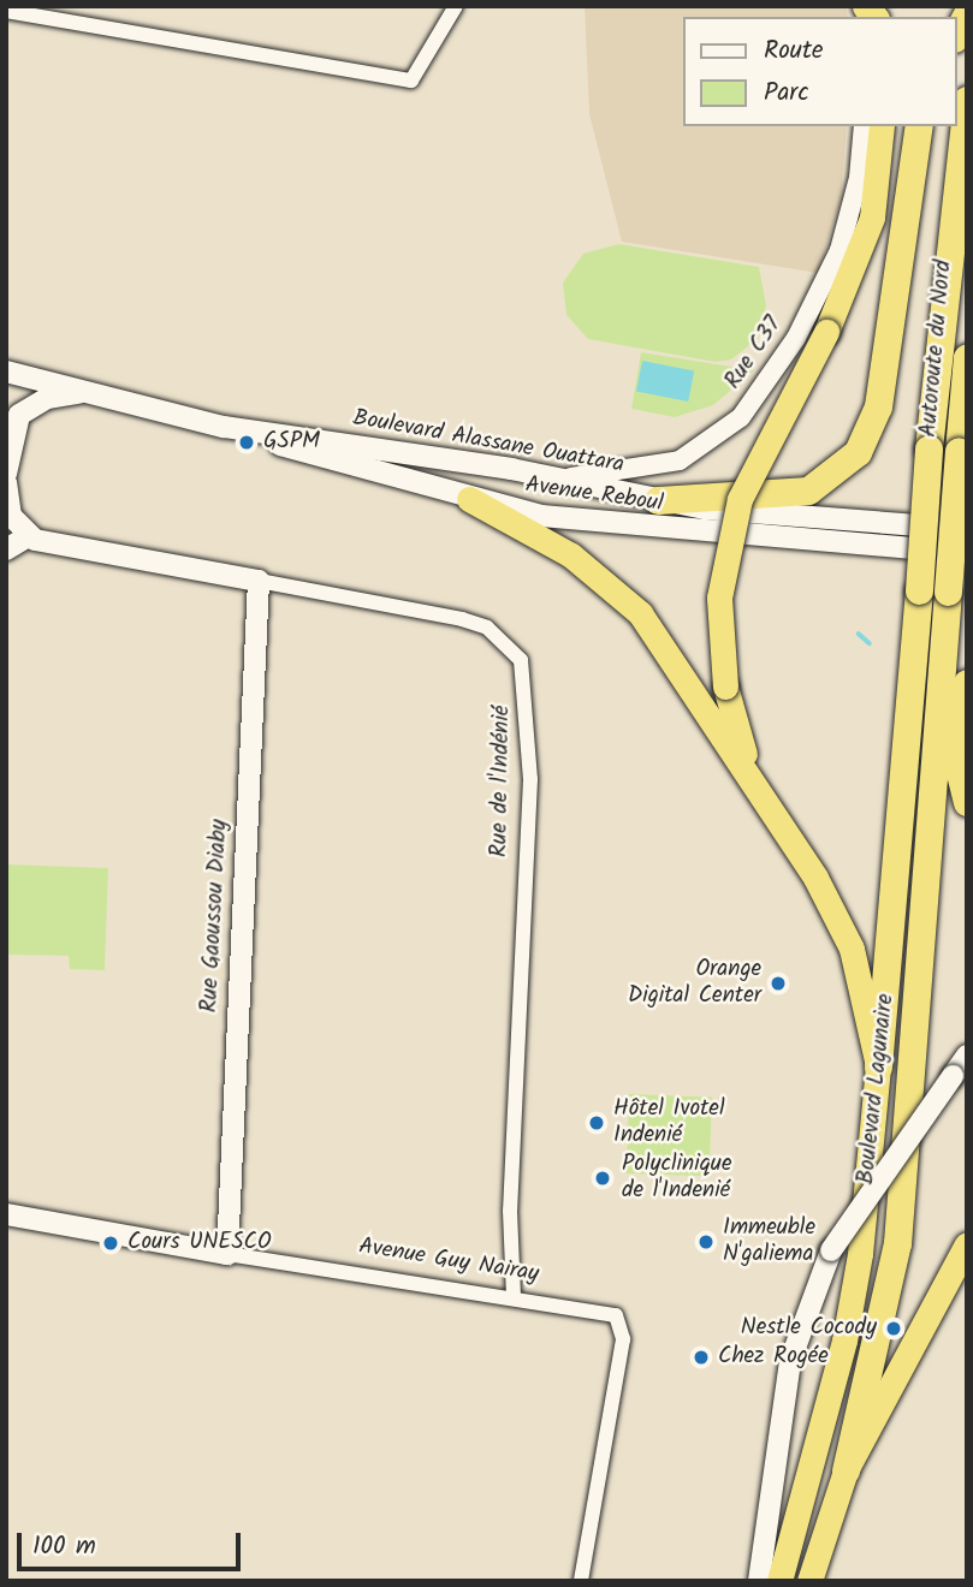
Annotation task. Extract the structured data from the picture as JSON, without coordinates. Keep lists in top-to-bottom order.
{
  "streets": {
    "highway": ["Autoroute du Nord", "Boulevard Lagunaire"],
    "main road": [
      "Boulevard Alassane Ouattara",
      "Avenue Reboul",
      "Rue de l'Indénié",
      "Rue Gaoussou Diaby",
      "Avenue Guy Nairay"
    ],
    "street": ["Rue C37"]
  },
  "crossings": [
    ["Autoroute du Nord", "Boulevard Lagunaire"],
    ["Rue C37", "Boulevard Alassane Ouattara"],
    ["Boulevard Alassane Ouattara", "Avenue Reboul"],
    ["Rue de l'Indénié", "Rue Gaoussou Diaby"],
    ["Rue de l'Indénié", "Avenue Guy Nairay"],
    ["Rue Gaoussou Diaby", "Avenue Guy Nairay"]
  ],
  "places": [
    "GSPM",
    "Orange Digital Center",
    "Hôtel Ivotel Indenié",
    "Polyclinique de l'Indenié",
    "Immeuble N'galiema",
    "Cours UNESCO",
    "Nestle Cocody",
    "Chez Rogée"
  ],
  "legend": ["Route", "Parc"],
  "scale_bar": "100 m"
}
